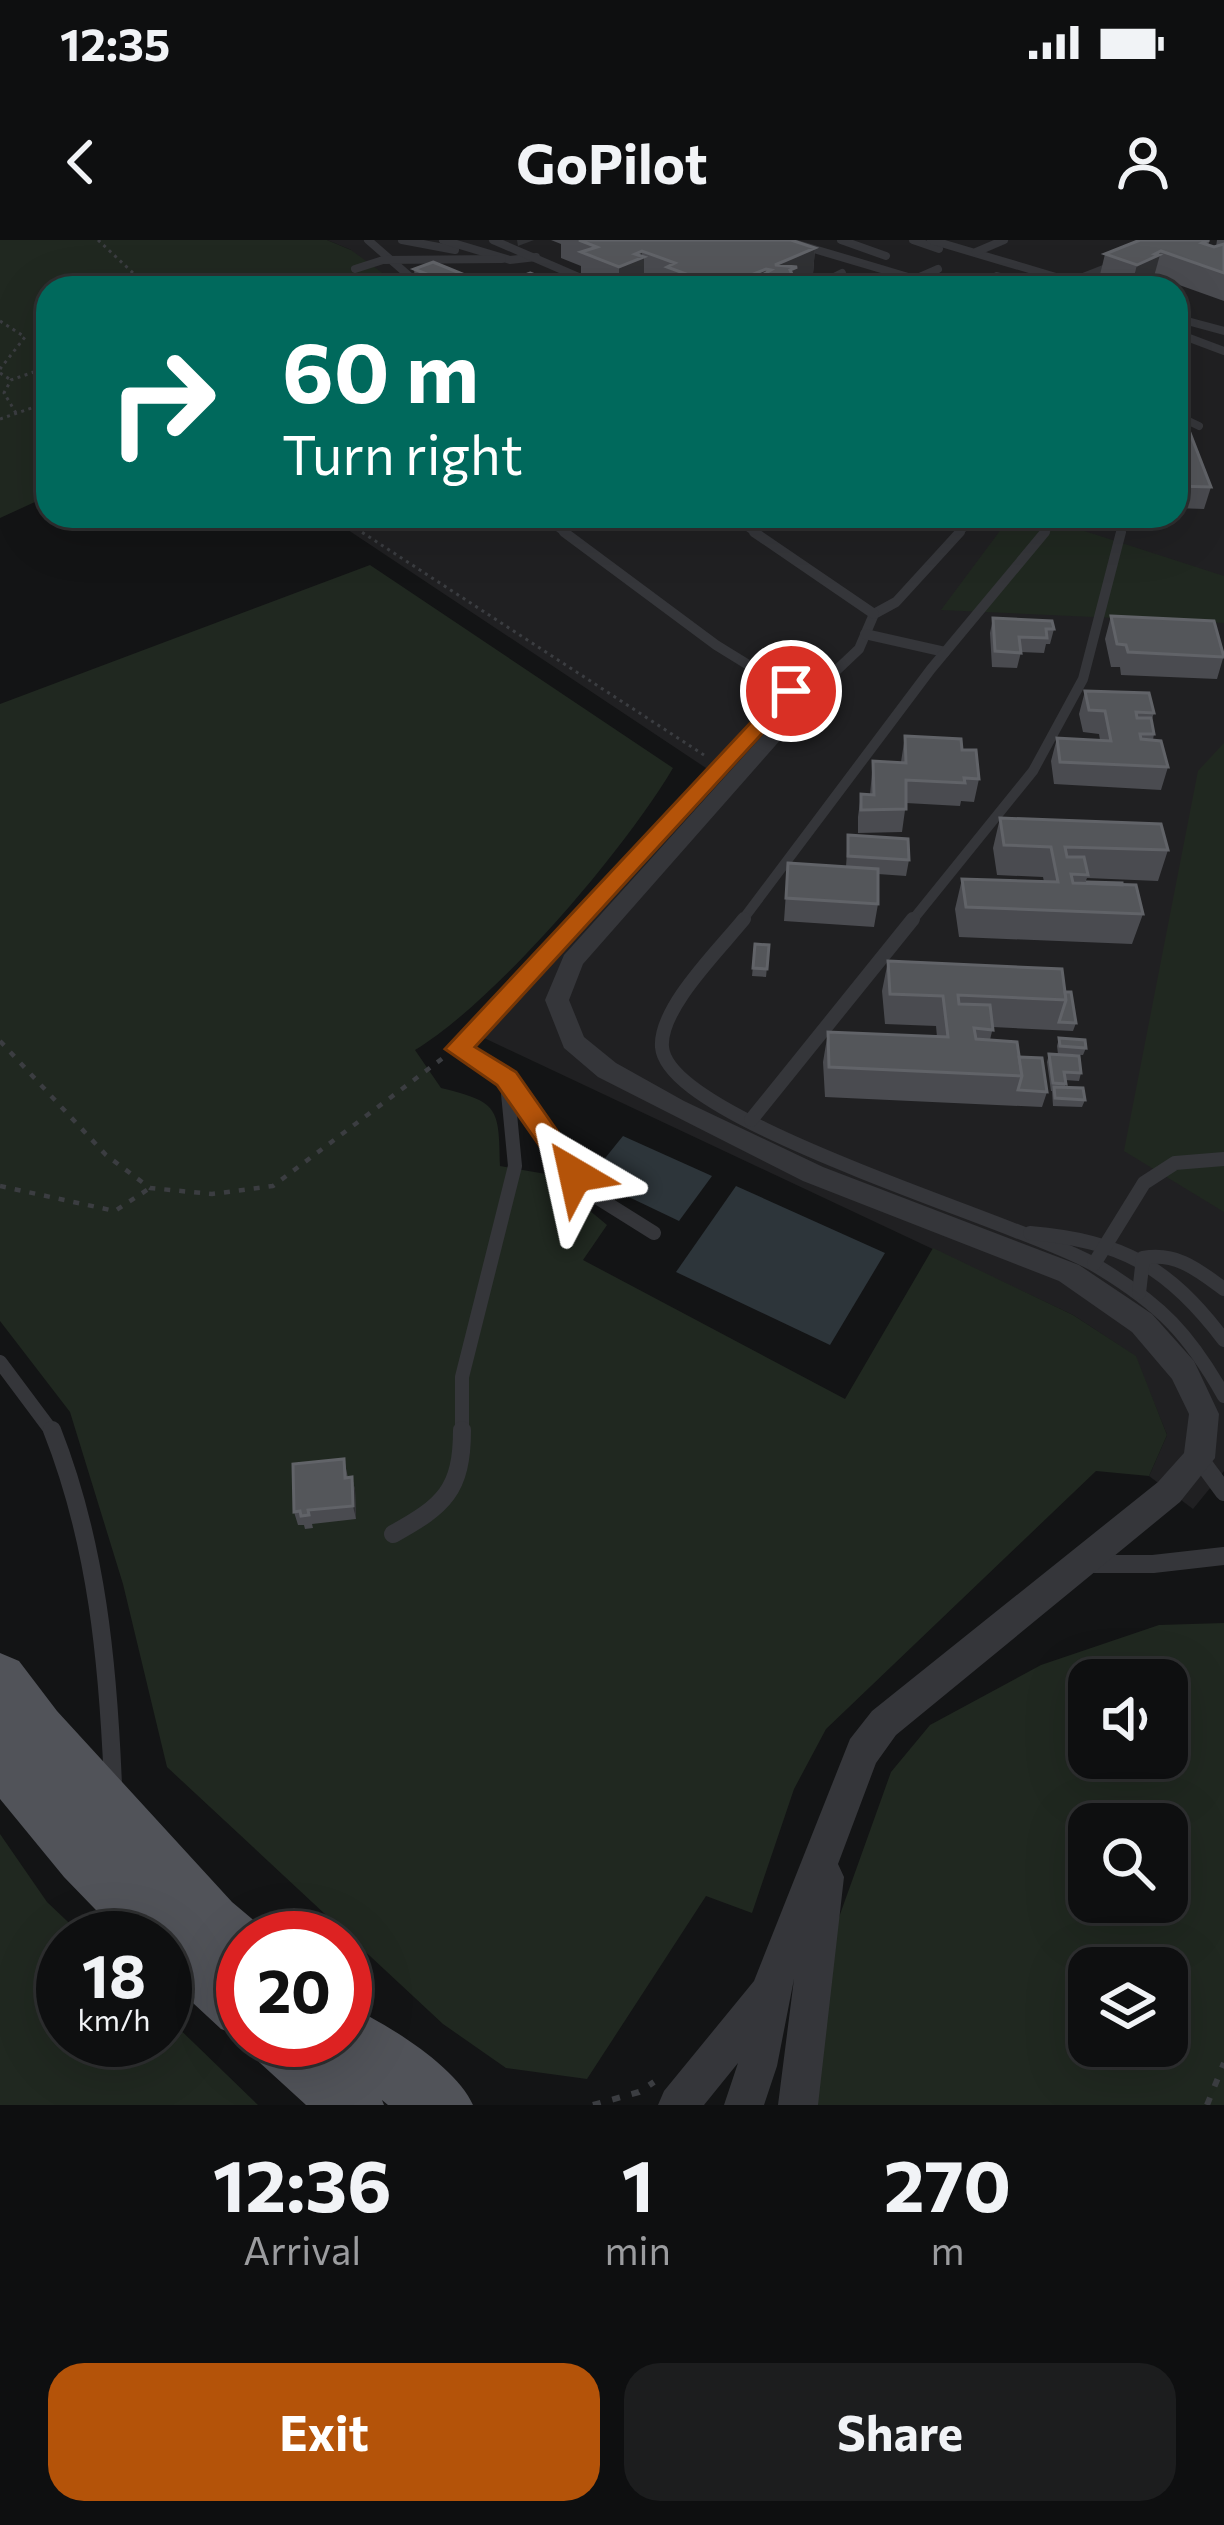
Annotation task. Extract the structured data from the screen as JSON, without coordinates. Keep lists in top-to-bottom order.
{
  "page": {
    "status": "12:35",
    "header": "GoPilot",
    "turn": ["60 m", "Turn right"],
    "speed": "18 km/h",
    "limit": "20",
    "eta": [
      "12:36",
      "Arrival",
      "1",
      "min",
      "270",
      "m"
    ],
    "buttons": ["Exit", "Share"]
  }
}
